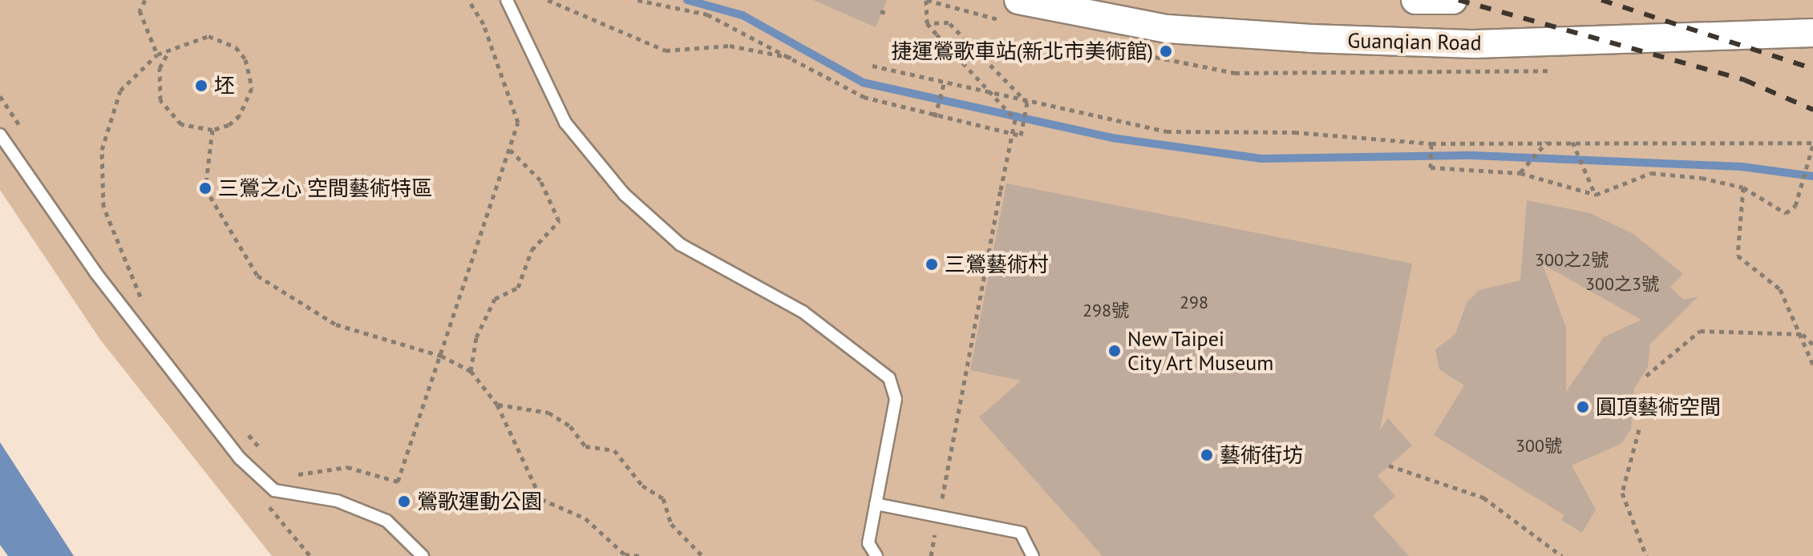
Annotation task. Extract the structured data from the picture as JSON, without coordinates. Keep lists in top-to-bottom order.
{
  "streets": {
    "street": ["Guanqian Road"]
  },
  "places": [
    "捷運鶯歌車站(新北市美術館)",
    "坯",
    "三鶯之心 空間藝術特區",
    "三鶯藝術村",
    "New Taipei City Art Museum",
    "圓頂藝術空間",
    "藝術街坊",
    "鶯歌運動公園"
  ],
  "house_numbers": [
    "300之2號",
    "300之3號",
    "298",
    "298號",
    "300號"
  ]
}
